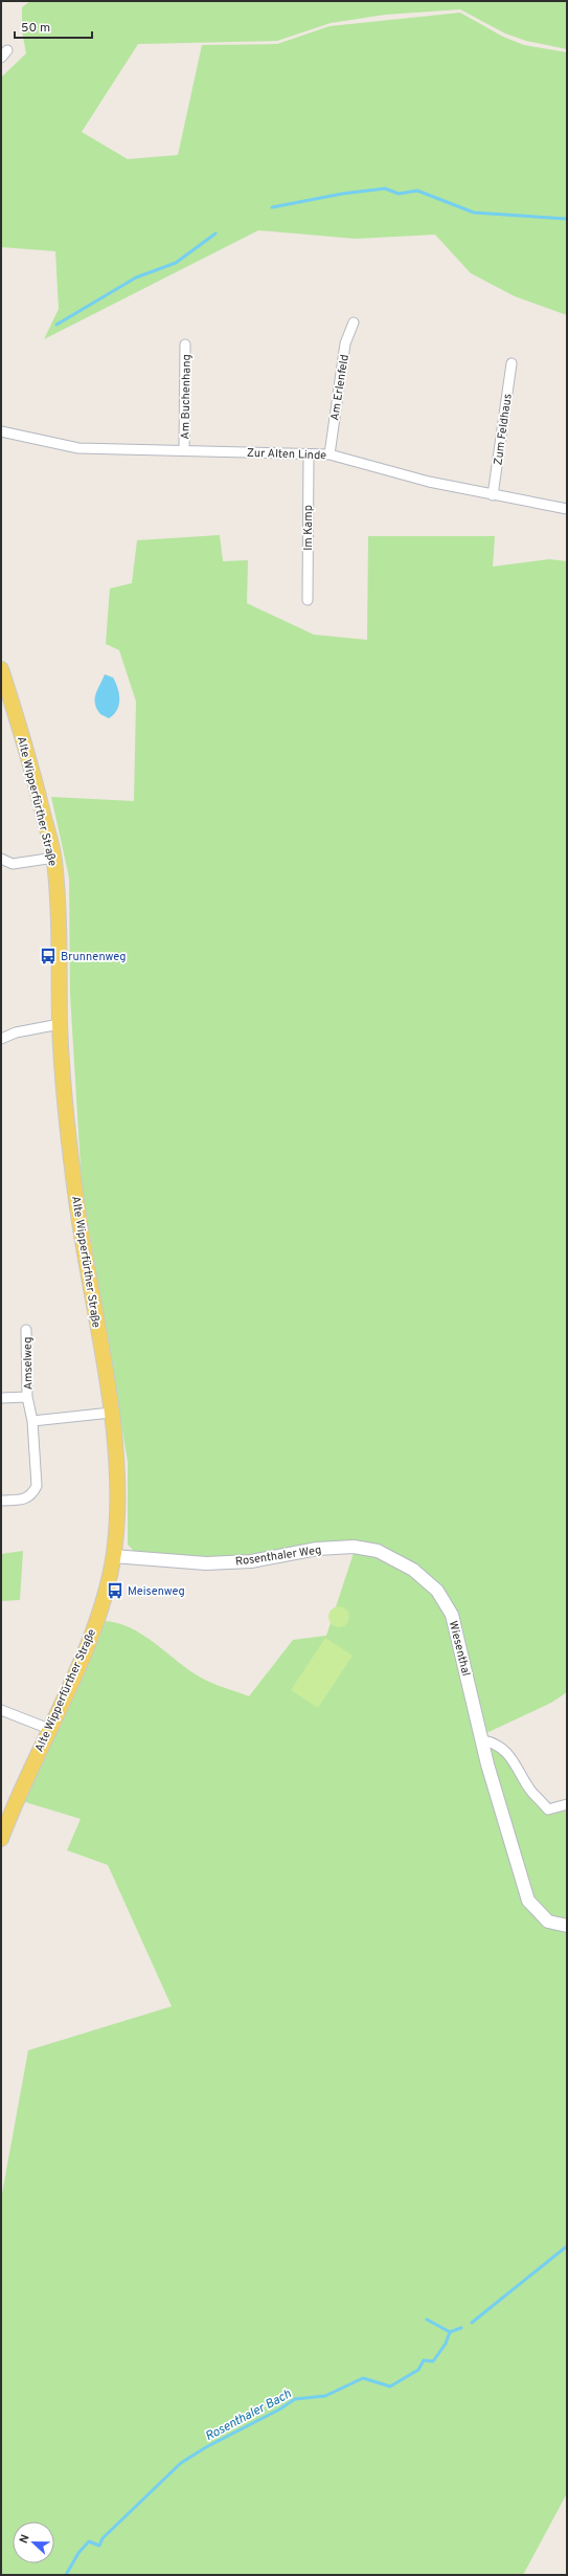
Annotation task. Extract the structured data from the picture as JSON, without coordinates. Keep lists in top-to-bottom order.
{
  "streets": {
    "main road": ["Alte Wipperfürther Straße"],
    "street": [
      "Am Erlenfeld",
      "Am Buchenhang",
      "Zum Feldhaus",
      "Zur Alten Linde",
      "Im Kamp",
      "Amselweg",
      "Rosenthaler Weg",
      "Wiesenthal"
    ]
  },
  "crossings": [
    ["Am Erlenfeld", "Zur Alten Linde"],
    ["Am Buchenhang", "Zur Alten Linde"],
    ["Zum Feldhaus", "Zur Alten Linde"],
    ["Zur Alten Linde", "Im Kamp"],
    ["Alte Wipperfürther Straße", "Rosenthaler Weg"],
    ["Rosenthaler Weg", "Wiesenthal"]
  ],
  "water": ["Rosenthaler Bach"],
  "places": {
    "bus stop": ["Brunnenweg", "Meisenweg"]
  },
  "scale_bar": "50 m",
  "north": "left"
}
